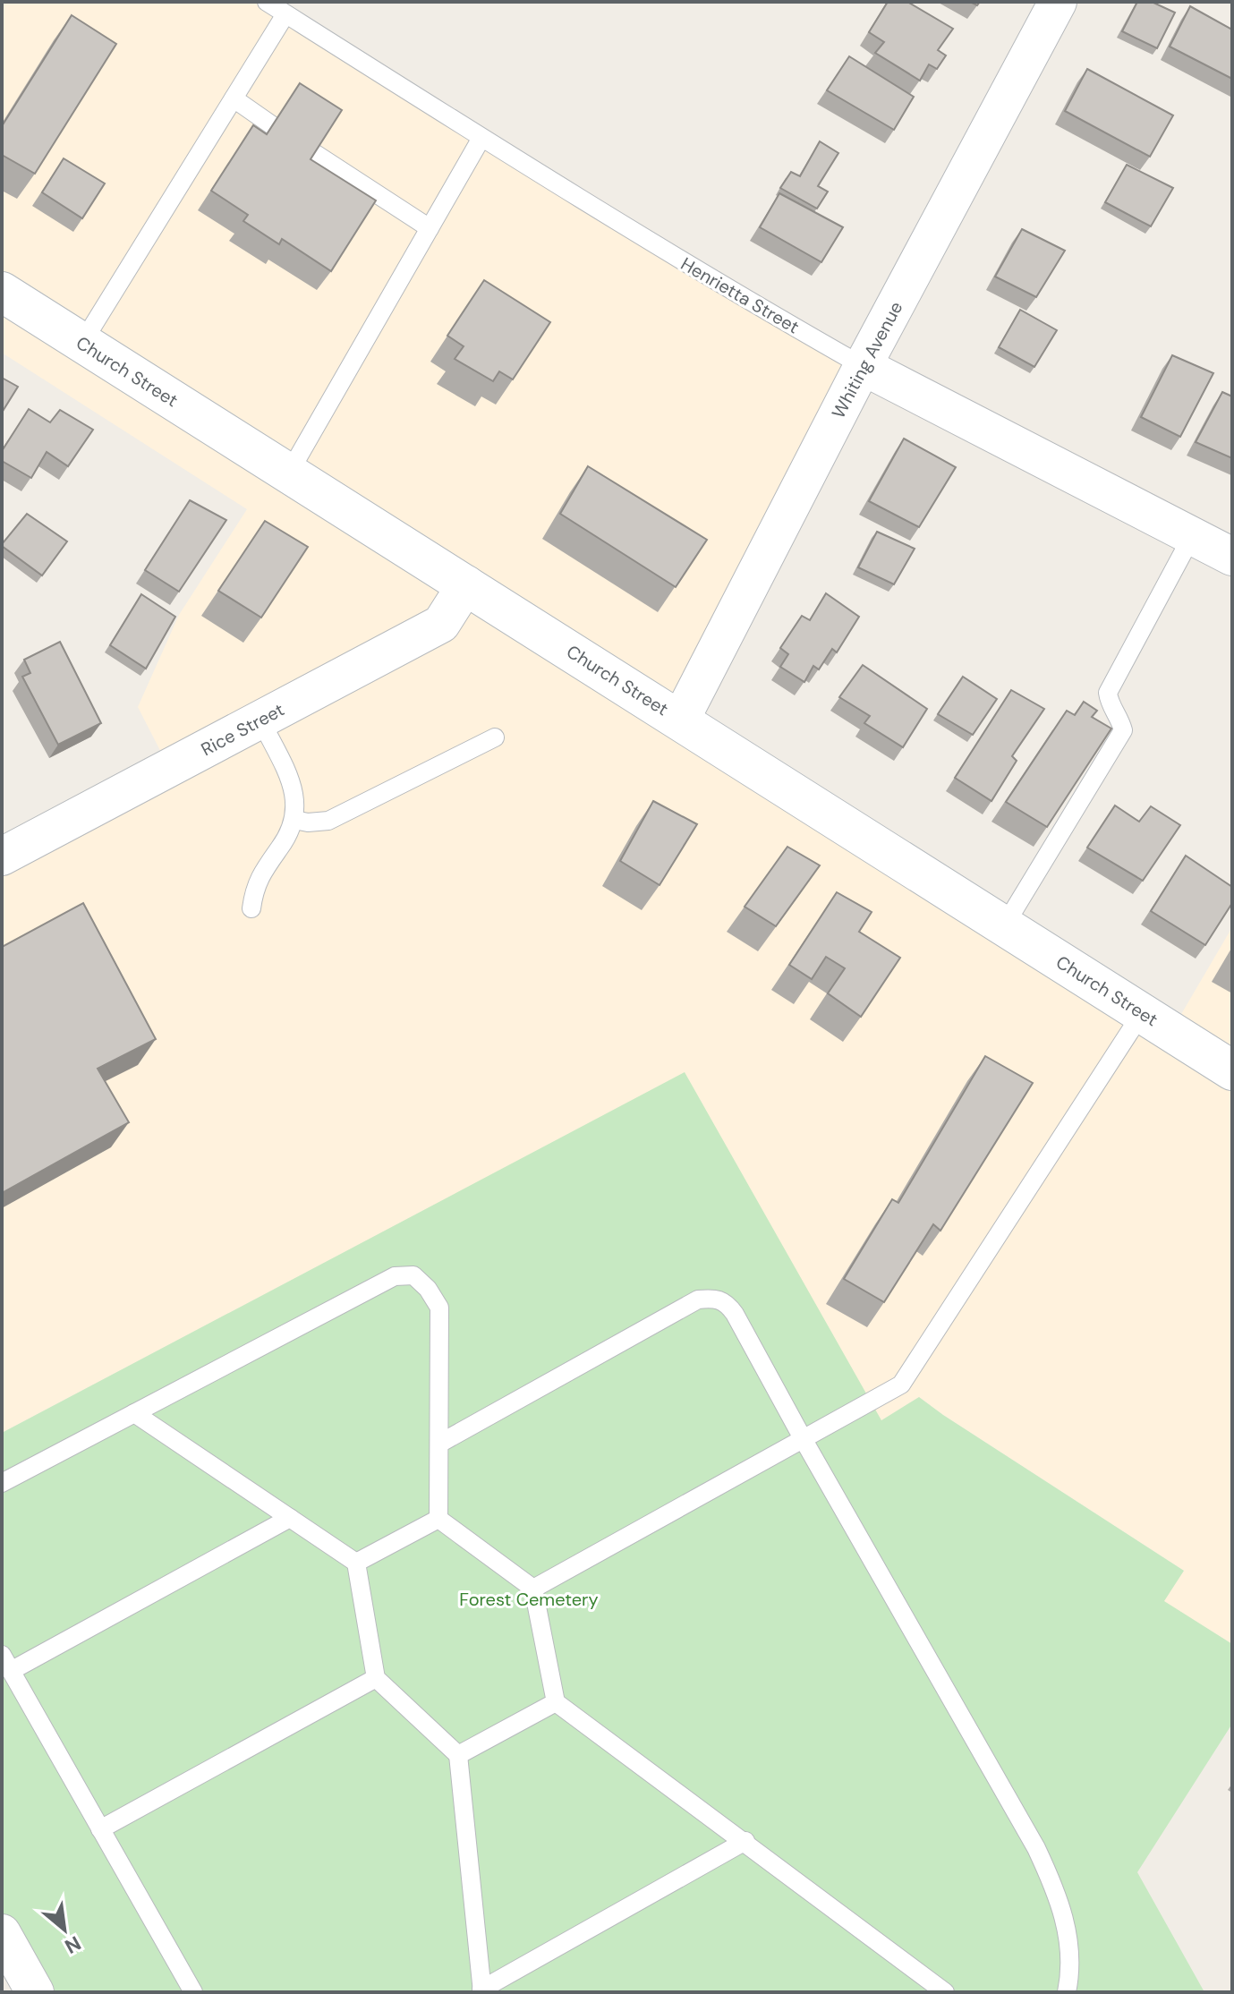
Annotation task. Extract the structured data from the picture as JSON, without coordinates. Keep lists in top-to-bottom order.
{
  "streets": {
    "main road": ["Church Street"],
    "street": ["Henrietta Street", "Whiting Avenue", "Rice Street"]
  },
  "crossings": [
    ["Henrietta Street", "Whiting Avenue"],
    ["Whiting Avenue", "Church Street"],
    ["Church Street", "Rice Street"]
  ],
  "parks": ["Forest Cemetery"],
  "north": "bottom right"
}
